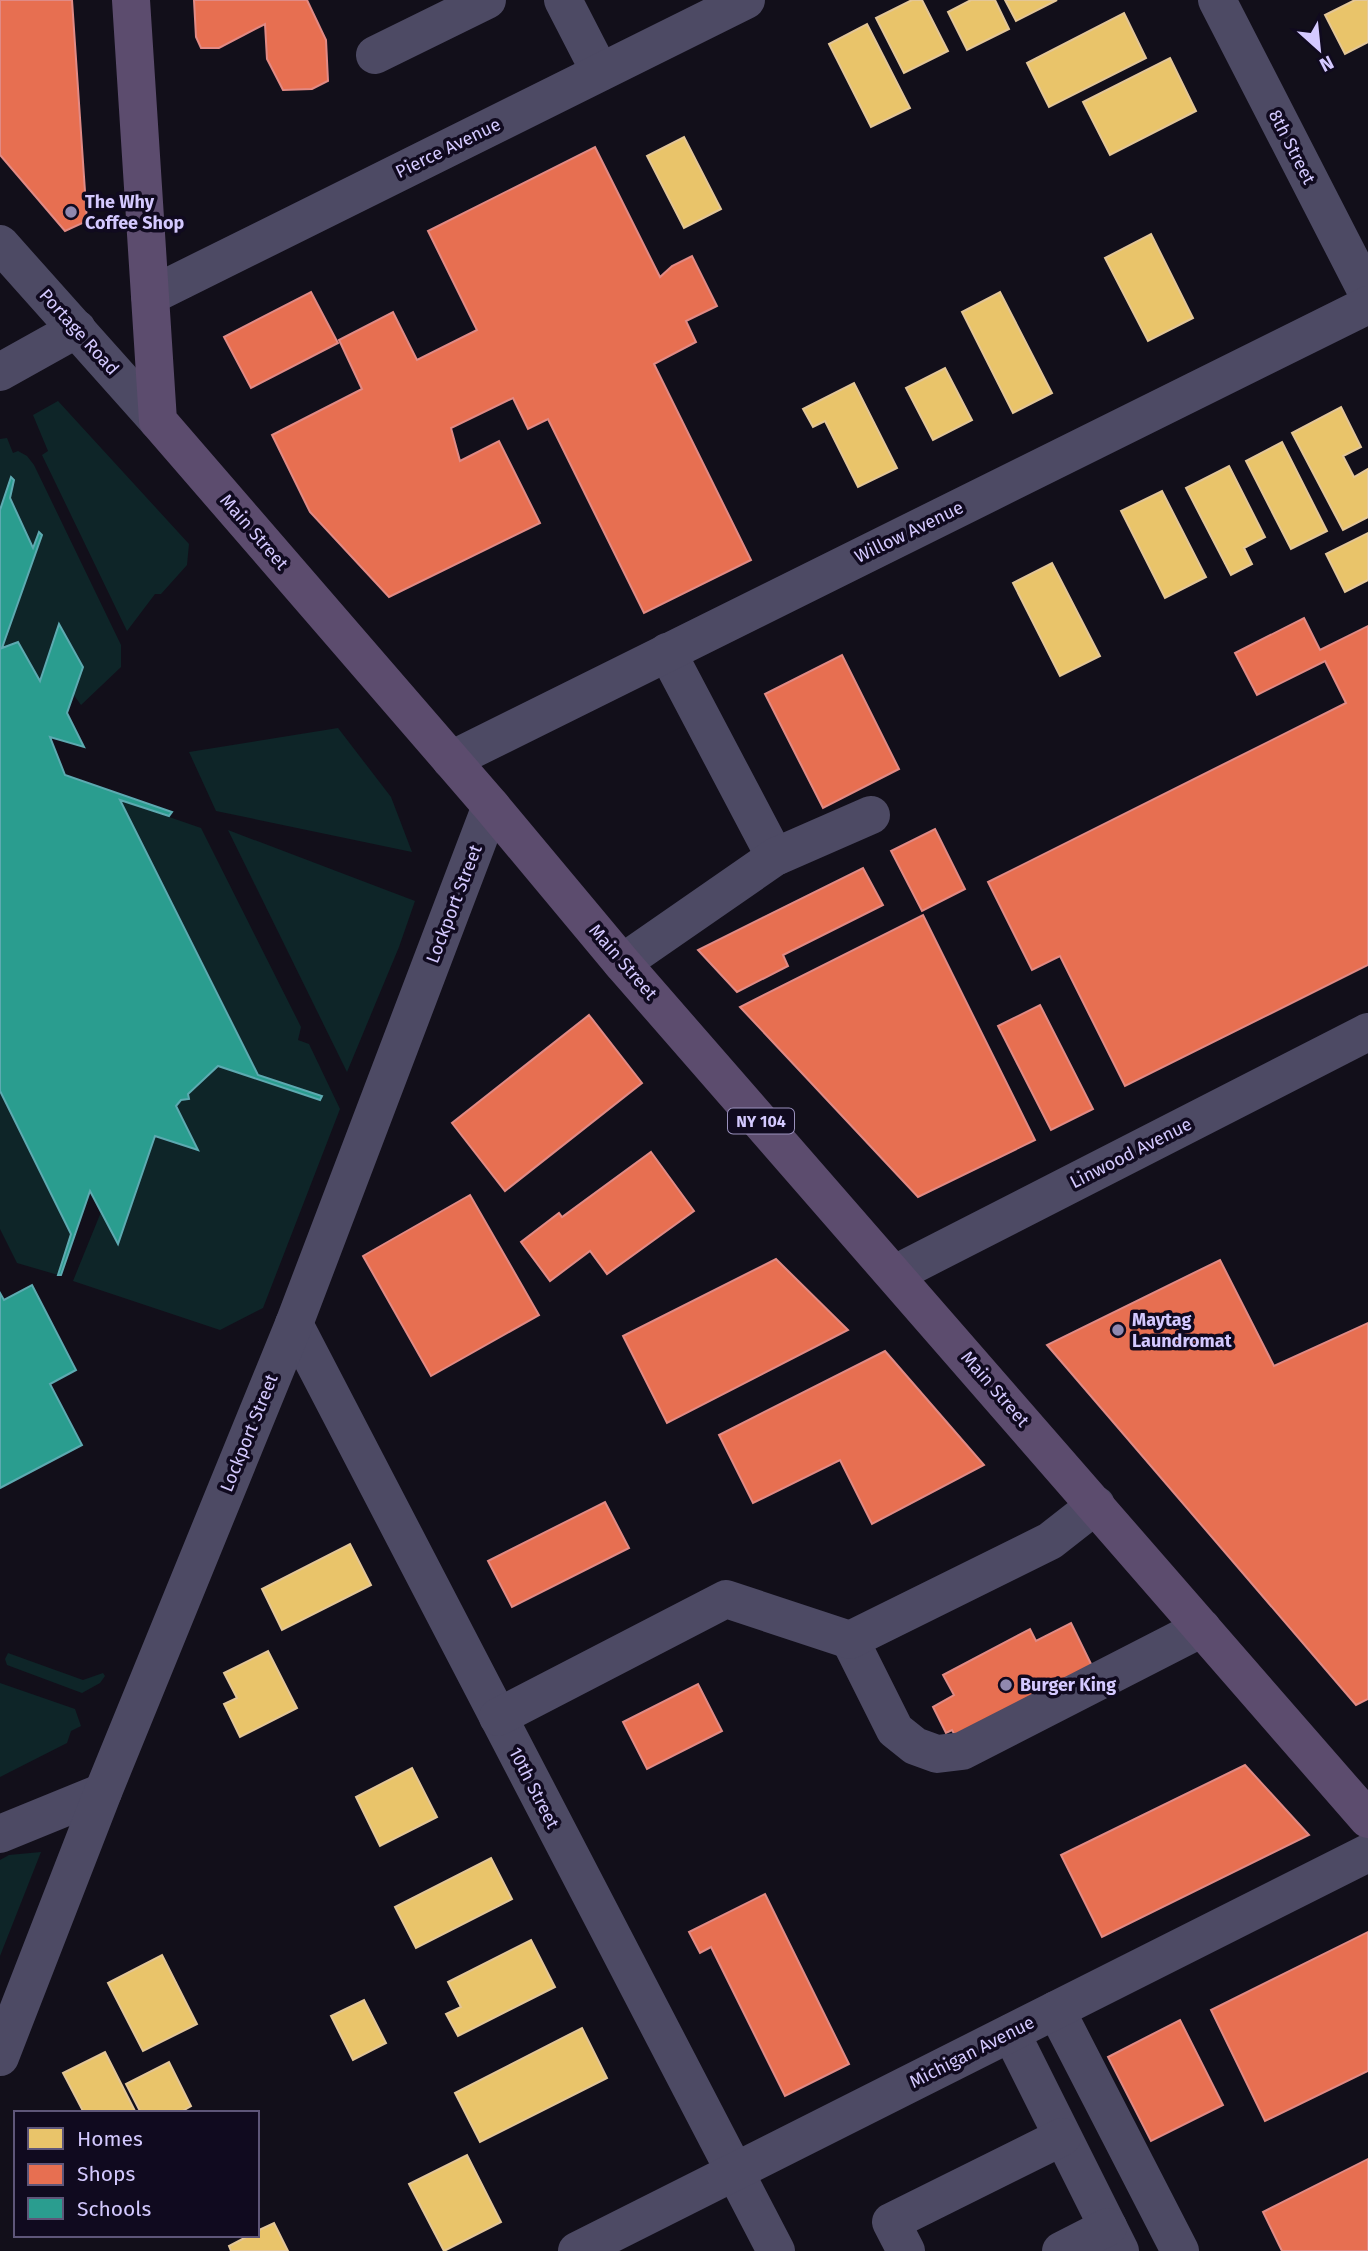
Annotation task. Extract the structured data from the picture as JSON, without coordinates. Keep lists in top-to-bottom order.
{
  "streets": {
    "main road": ["Main Street", "NY 104"],
    "street": [
      "8th Street",
      "Pierce Avenue",
      "Portage Road",
      "Willow Avenue",
      "Lockport Street",
      "Linwood Avenue",
      "10th Street",
      "Michigan Avenue"
    ]
  },
  "crossings": [
    ["Portage Road", "Main Street"],
    ["Main Street", "Willow Avenue"],
    ["Main Street", "Lockport Street"],
    ["Main Street", "Linwood Avenue"],
    ["Lockport Street", "10th Street"],
    ["10th Street", "Michigan Avenue"]
  ],
  "places": ["The Why Coffee Shop", "Maytag Laundromat", "Burger King"],
  "legend": ["Homes", "Shops", "Schools"],
  "north": "bottom right"
}
